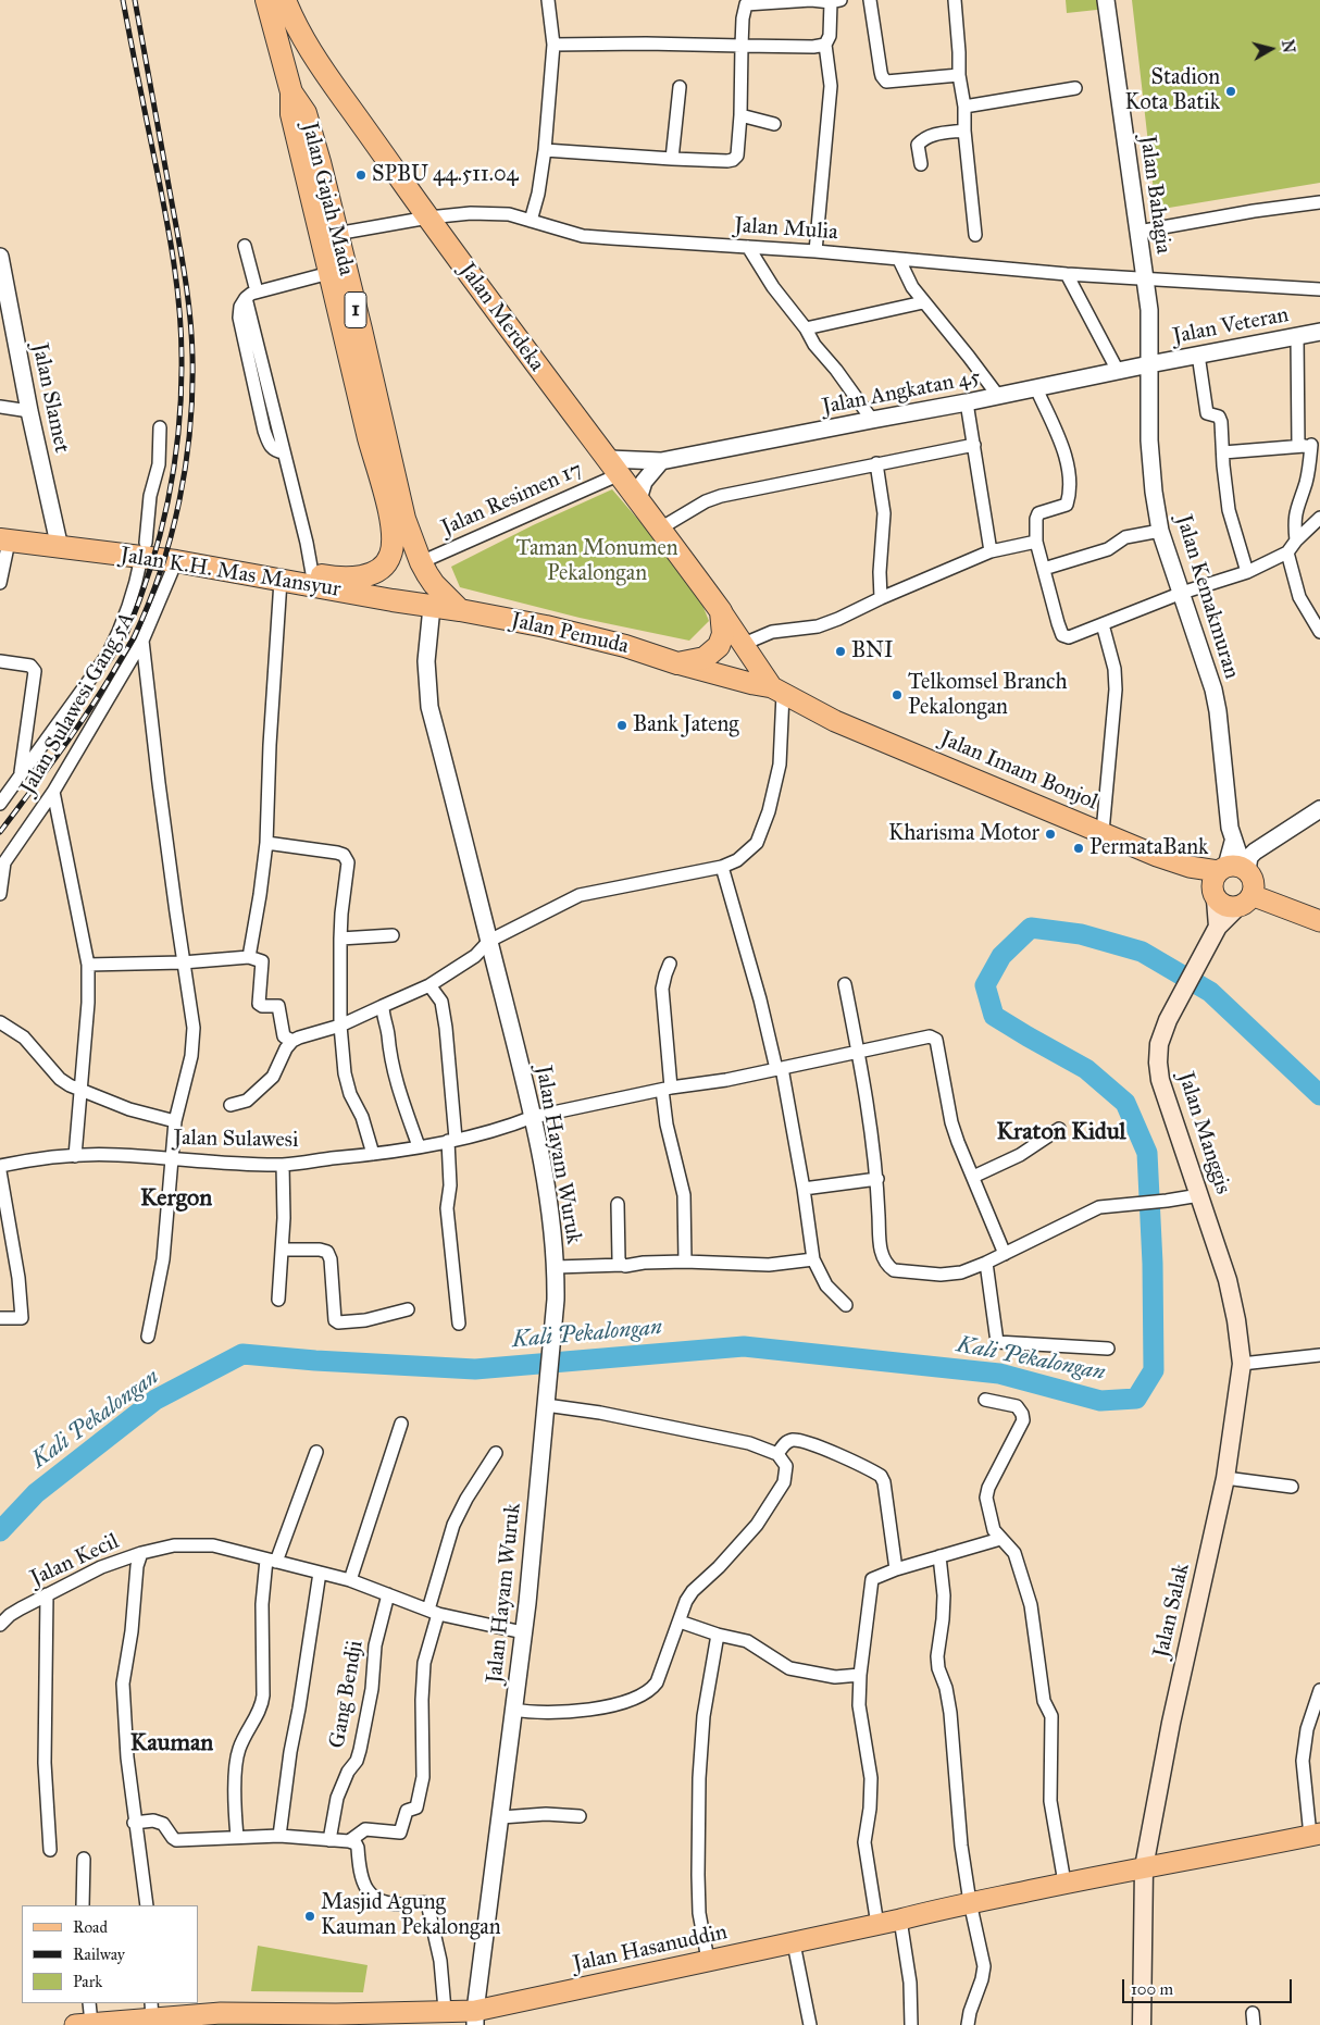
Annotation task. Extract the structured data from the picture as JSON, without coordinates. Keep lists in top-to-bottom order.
{
  "streets": {
    "highway": [
      "Jalan Gajah Mada",
      "1",
      "Jalan Merdeka",
      "Jalan K.H. Mas Mansyur",
      "Jalan Pemuda"
    ],
    "main road": [
      "Jalan Imam Bonjol",
      "Jalan Manggis",
      "Jalan Salak",
      "Jalan Hasanuddin"
    ],
    "street": [
      "Jalan Bahagia",
      "Jalan Mulia",
      "Jalan Veteran",
      "Jalan Angkatan 45",
      "Jalan Slamet",
      "Jalan Resimen 17",
      "Jalan Kemakmuran",
      "Jalan Sulawesi Gang 5A",
      "Jalan Sulawesi",
      "Jalan Hayam Wuruk",
      "Jalan Kecil",
      "Gang Bendji"
    ]
  },
  "crossings": [
    ["Jalan Bahagia", "Jalan Mulia"],
    ["Jalan Bahagia", "Jalan Veteran"],
    ["Jalan Bahagia", "Jalan Angkatan 45"],
    ["Jalan Bahagia", "Jalan Kemakmuran"],
    ["Jalan Gajah Mada", "Jalan Mulia"],
    ["Jalan Gajah Mada", "1"],
    ["Jalan Gajah Mada", "Jalan Resimen 17"],
    ["Jalan Gajah Mada", "Jalan K.H. Mas Mansyur"],
    ["Jalan Gajah Mada", "Jalan Pemuda"],
    ["Jalan Mulia", "Jalan Merdeka"],
    ["1", "Jalan K.H. Mas Mansyur"],
    ["Jalan Merdeka", "Jalan Angkatan 45"],
    ["Jalan Merdeka", "Jalan Resimen 17"],
    ["Jalan Veteran", "Jalan Angkatan 45"],
    ["Jalan Veteran", "Jalan Kemakmuran"],
    ["Jalan Angkatan 45", "Jalan Resimen 17"],
    ["Jalan Angkatan 45", "Jalan Kemakmuran"],
    ["Jalan Slamet", "Jalan K.H. Mas Mansyur"],
    ["Jalan K.H. Mas Mansyur", "Jalan Pemuda"],
    ["Jalan K.H. Mas Mansyur", "Jalan Sulawesi Gang 5A"],
    ["Jalan K.H. Mas Mansyur", "Jalan Hayam Wuruk"],
    ["Jalan Kemakmuran", "Jalan Imam Bonjol"],
    ["Jalan Kemakmuran", "Jalan Manggis"],
    ["Jalan Pemuda", "Jalan Imam Bonjol"],
    ["Jalan Imam Bonjol", "Jalan Manggis"],
    ["Jalan Manggis", "Jalan Salak"],
    ["Jalan Sulawesi", "Jalan Hayam Wuruk"],
    ["Jalan Hayam Wuruk", "Jalan Kecil"],
    ["Jalan Hayam Wuruk", "Jalan Hasanuddin"],
    ["Jalan Kecil", "Gang Bendji"],
    ["Jalan Salak", "Jalan Hasanuddin"]
  ],
  "districts": ["Kraton Kidul", "Kergon", "Kauman"],
  "water": ["Kali Pekalongan"],
  "parks": ["Taman Monumen Pekalongan"],
  "places": [
    "Stadion Kota Batik",
    "SPBU 44.511.04",
    "BNI",
    "Telkomsel Branch Pekalongan",
    "Bank Jateng",
    "Kharisma Motor",
    "PermataBank",
    "Masjid Agung Kauman Pekalongan"
  ],
  "legend": ["Road", "Railway", "Park"],
  "scale_bar": "100 m",
  "north": "right"
}
